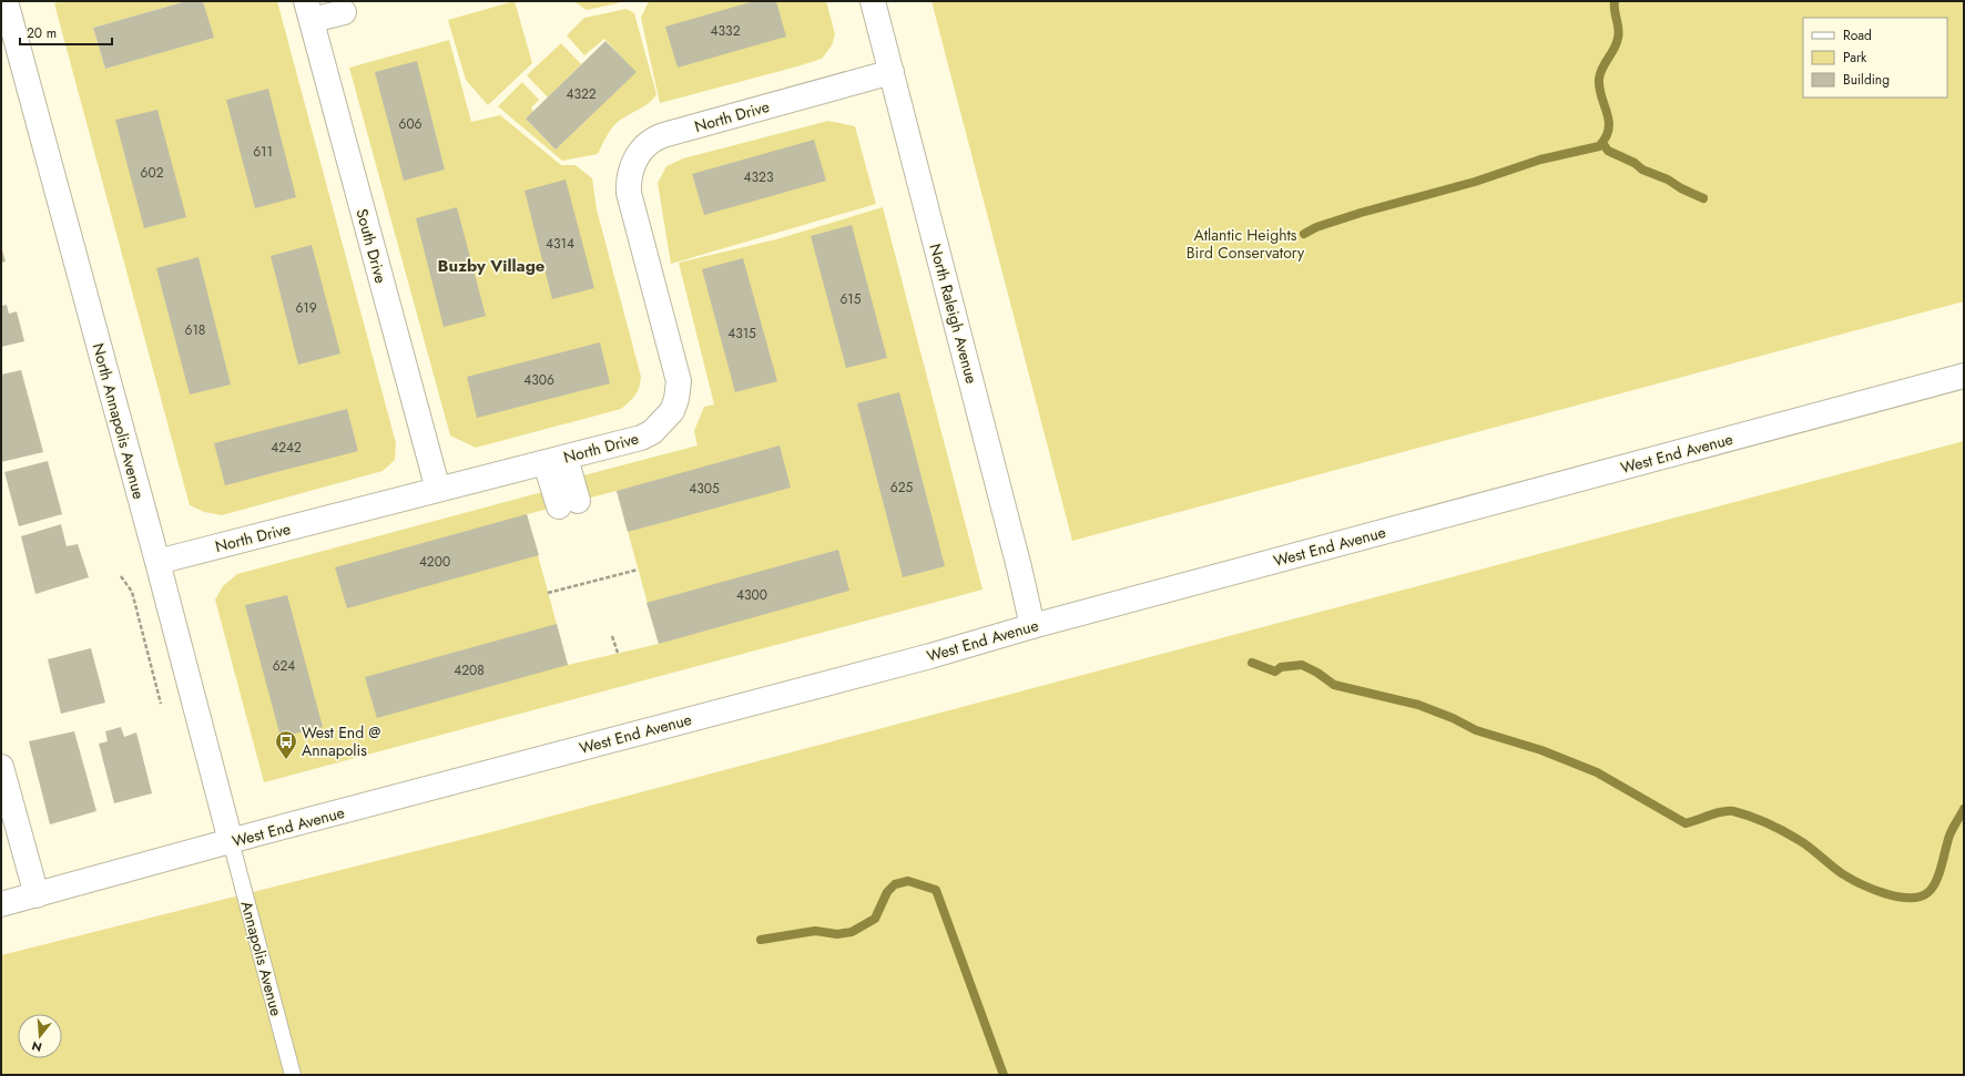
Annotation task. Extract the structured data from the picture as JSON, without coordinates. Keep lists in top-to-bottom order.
{
  "streets": {
    "street": [
      "North Drive",
      "South Drive",
      "North Raleigh Avenue",
      "North Annapolis Avenue",
      "West End Avenue"
    ],
    "lane": ["Annapolis Avenue"]
  },
  "crossings": [
    ["North Drive", "South Drive"],
    ["North Drive", "North Raleigh Avenue"],
    ["North Drive", "North Annapolis Avenue"],
    ["North Raleigh Avenue", "West End Avenue"],
    ["North Annapolis Avenue", "West End Avenue"],
    ["North Annapolis Avenue", "Annapolis Avenue"],
    ["West End Avenue", "Annapolis Avenue"]
  ],
  "districts": ["Buzby Village"],
  "parks": ["Atlantic Heights Bird Conservatory"],
  "places": {
    "bus stop": ["West End @ Annapolis"]
  },
  "house_numbers": [
    "4332",
    "4322",
    "606",
    "611",
    "602",
    "4323",
    "4314",
    "615",
    "619",
    "618",
    "4315",
    "4306",
    "4242",
    "625",
    "4305",
    "4200",
    "4300",
    "624",
    "4208"
  ],
  "legend": ["Road", "Park", "Building"],
  "scale_bar": "20 m",
  "north": "bottom"
}
